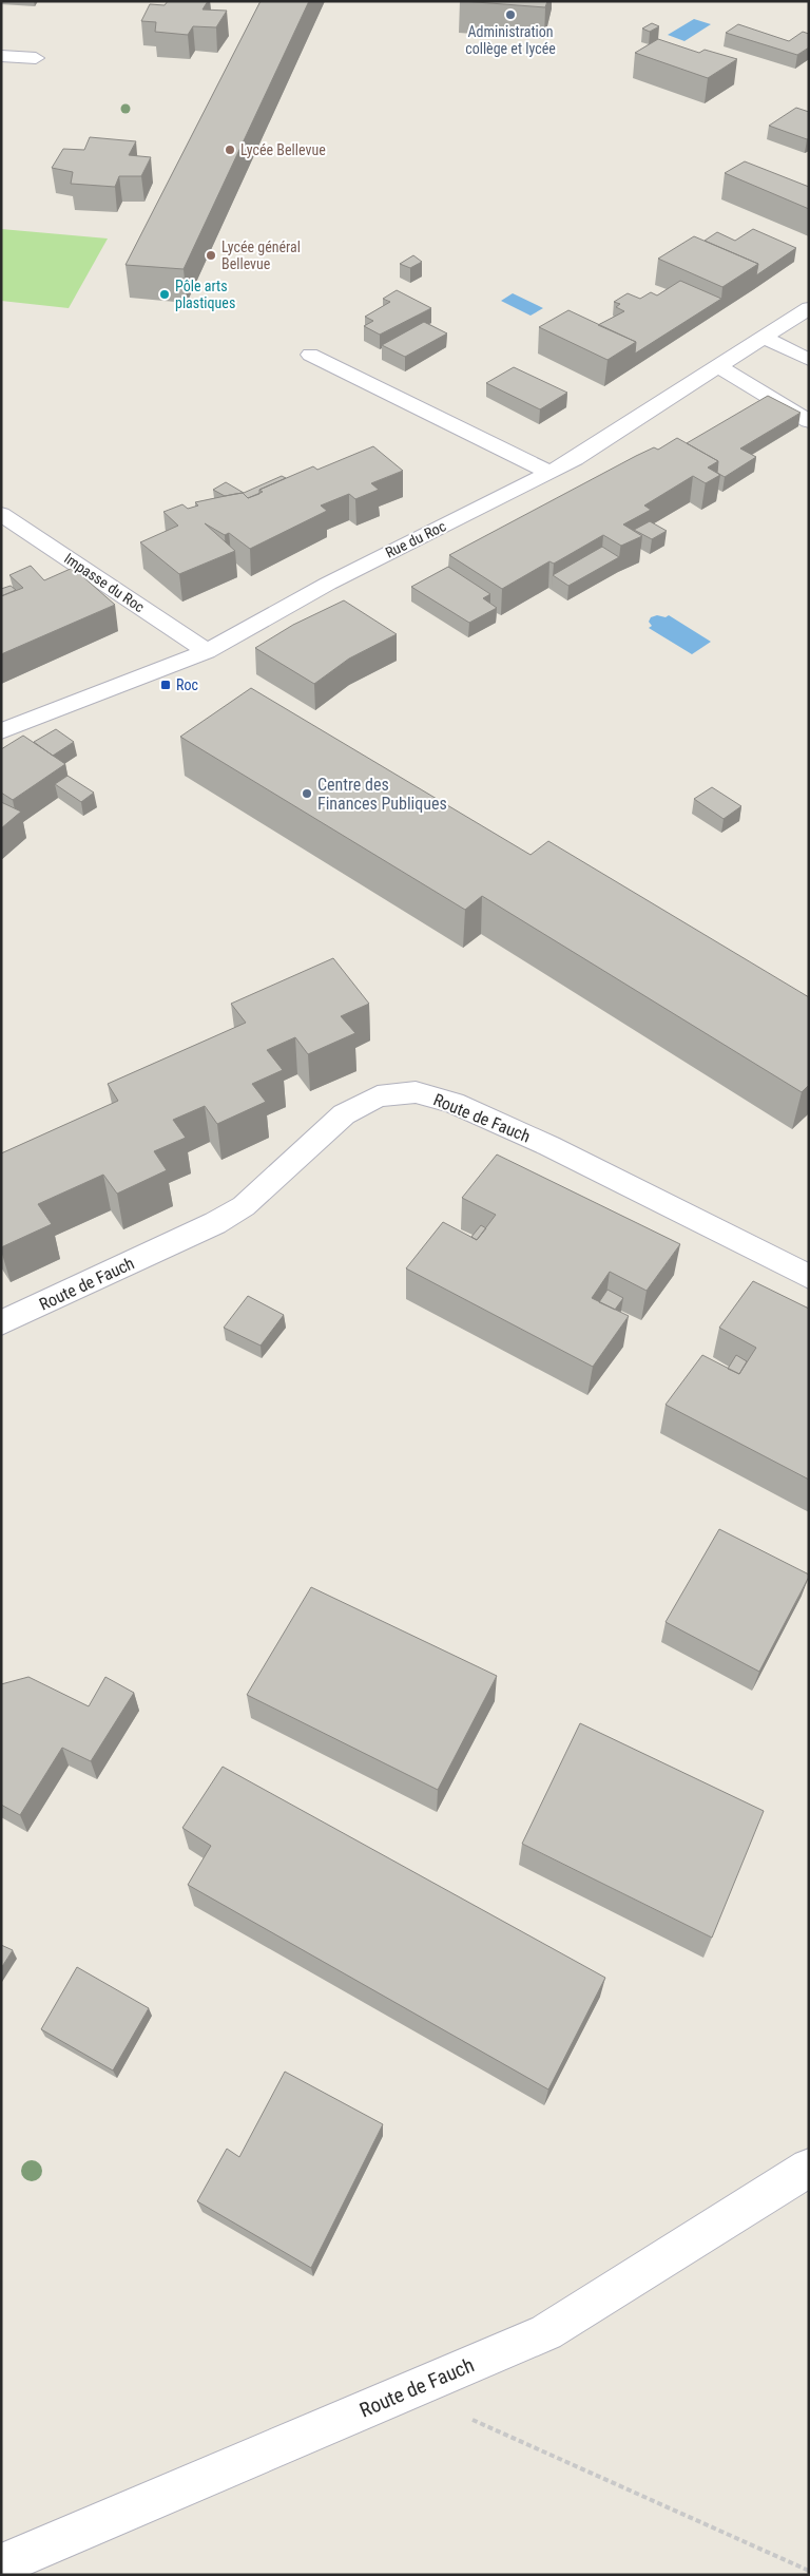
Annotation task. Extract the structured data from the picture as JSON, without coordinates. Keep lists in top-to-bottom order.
{
  "streets": {
    "street": ["Rue du Roc", "Impasse du Roc", "Route de Fauch"]
  },
  "crossings": [
    ["Rue du Roc", "Impasse du Roc"]
  ],
  "places": {
    "other": [
      "Administration collège et lycée",
      "Lycée Bellevue",
      "Lycée général Bellevue",
      "Pôle arts plastiques",
      "Centre des Finances Publiques"
    ],
    "transit": ["Roc"]
  }
}
